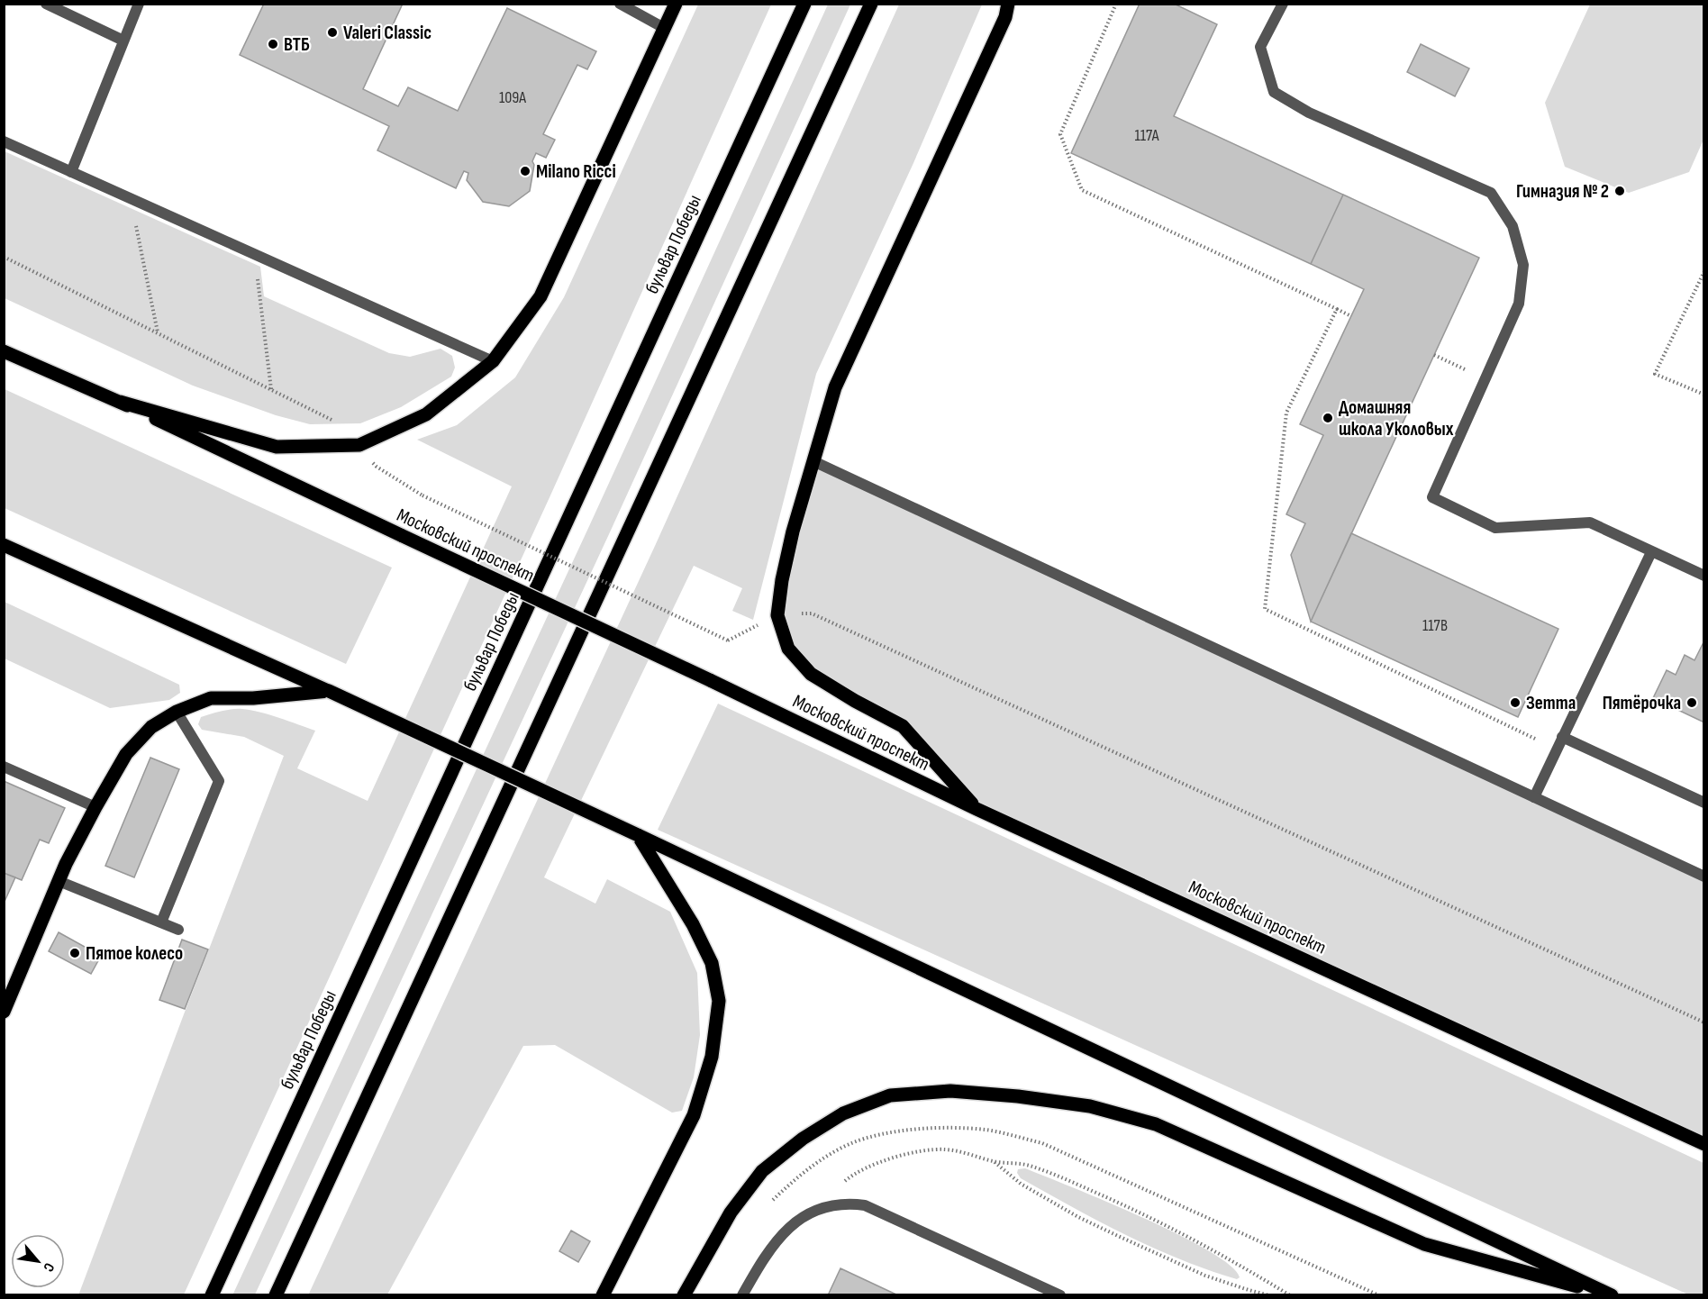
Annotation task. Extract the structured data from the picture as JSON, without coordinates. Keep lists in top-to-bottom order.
{
  "streets": {
    "main road": ["бульвар Победы", "Московский проспект"]
  },
  "places": [
    "Valeri Classic",
    "ВТБ",
    "Milano Ricci",
    "Гимназия № 2",
    "Домашняя школа Уколовых",
    "Зетта",
    "Пятёрочка",
    "Пятое колесо"
  ],
  "house_numbers": ["109А", "117А", "117В"],
  "north": "bottom right"
}
